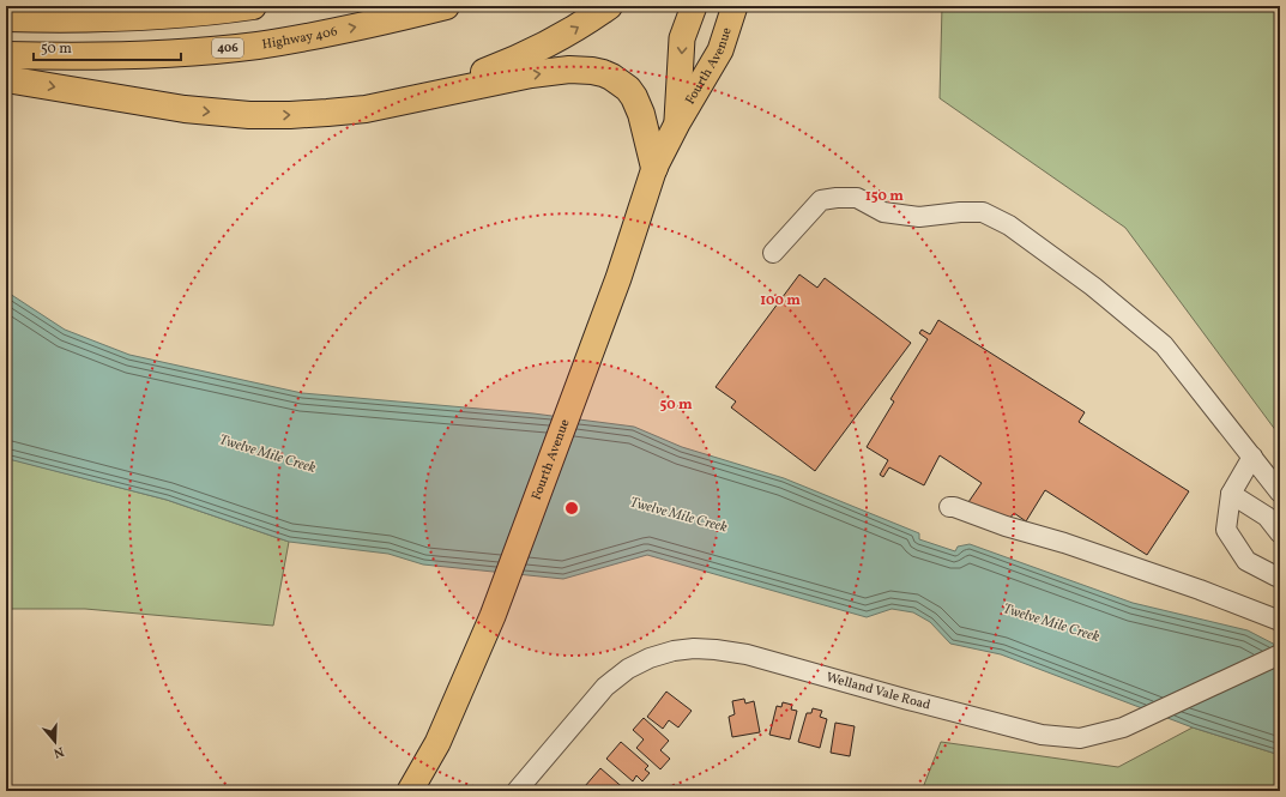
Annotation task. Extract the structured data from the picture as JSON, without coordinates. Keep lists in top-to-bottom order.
{
  "streets": {
    "highway": ["Highway 406", "406"],
    "main road": ["Fourth Avenue"],
    "street": ["Welland Vale Road"]
  },
  "water": ["Twelve Mile Creek"],
  "scale_bar": "50 m",
  "north": "bottom",
  "rings": ["150 m", "100 m", "50 m"]
}
